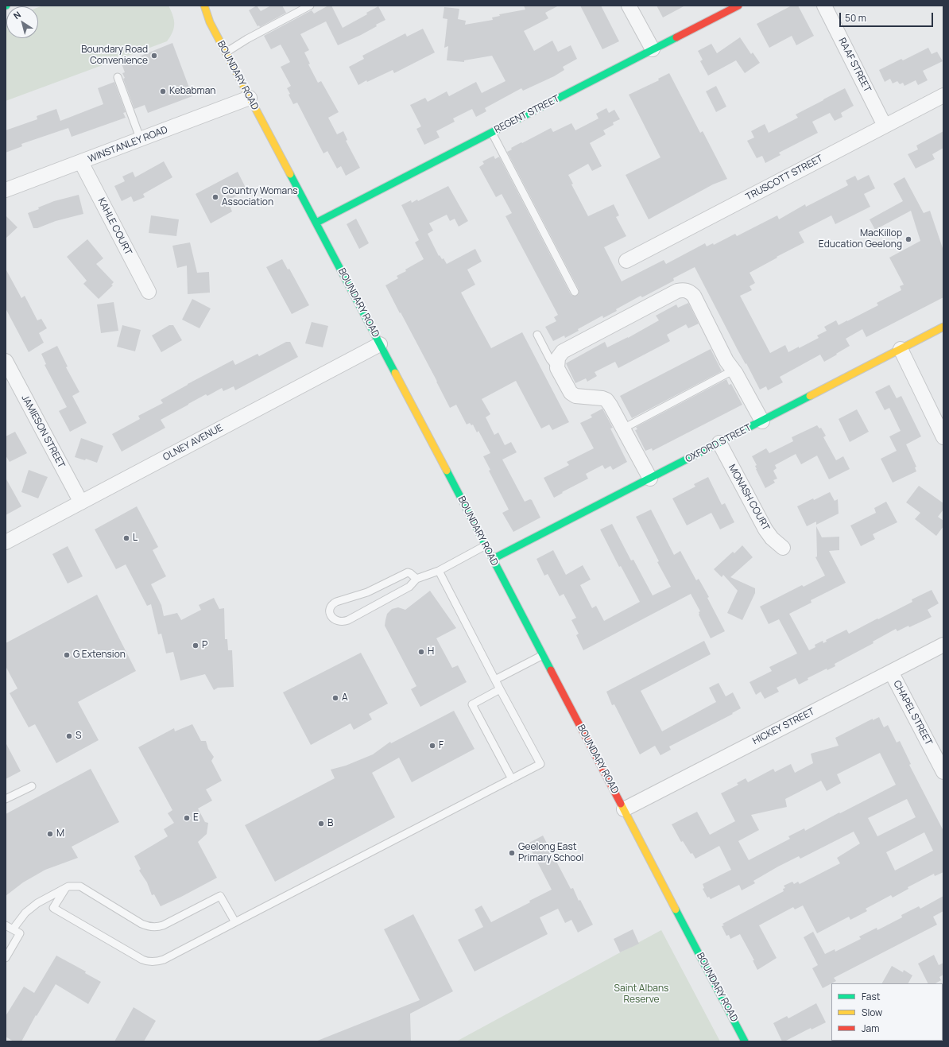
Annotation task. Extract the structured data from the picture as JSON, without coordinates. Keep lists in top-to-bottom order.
{
  "streets": {
    "main road": ["BOUNDARY ROAD", "REGENT STREET", "OXFORD STREET"],
    "street": [
      "RAAF STREET",
      "WINSTANLEY ROAD",
      "TRUSCOTT STREET",
      "KAHLE COURT",
      "JAMIESON STREET",
      "OLNEY AVENUE",
      "MONASH COURT",
      "CHAPEL STREET",
      "HICKEY STREET"
    ]
  },
  "crossings": [
    ["RAAF STREET", "TRUSCOTT STREET"],
    ["BOUNDARY ROAD", "REGENT STREET"],
    ["BOUNDARY ROAD", "WINSTANLEY ROAD"],
    ["BOUNDARY ROAD", "OLNEY AVENUE"],
    ["BOUNDARY ROAD", "OXFORD STREET"],
    ["BOUNDARY ROAD", "HICKEY STREET"],
    ["WINSTANLEY ROAD", "KAHLE COURT"],
    ["JAMIESON STREET", "OLNEY AVENUE"],
    ["OXFORD STREET", "MONASH COURT"],
    ["CHAPEL STREET", "HICKEY STREET"]
  ],
  "parks": ["Saint Albans Reserve"],
  "places": [
    "Boundary Road Convenience",
    "Kebabman",
    "Country Womans Association",
    "MacKillop Education Geelong",
    "L",
    "P",
    "H",
    "G Extension",
    "A",
    "S",
    "F",
    "E",
    "B",
    "M",
    "Geelong East Primary School"
  ],
  "legend": ["Fast", "Slow", "Jam"],
  "scale_bar": "50 m",
  "north": "top left"
}
